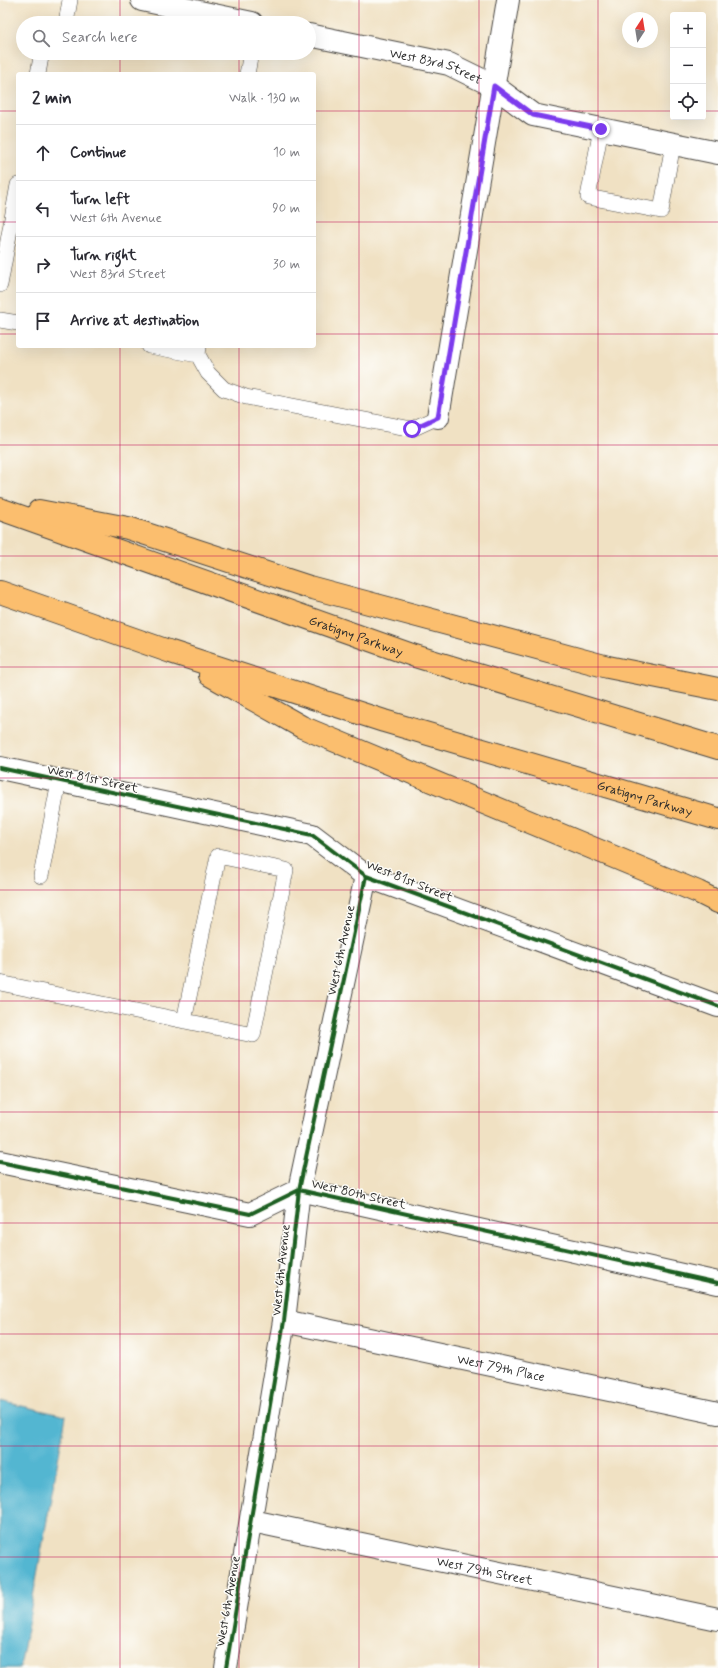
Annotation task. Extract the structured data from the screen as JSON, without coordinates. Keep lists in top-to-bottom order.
{
  "streets": {
    "highway": ["Gratigny Parkway"],
    "street": [
      "West 83rd Street",
      "West 81st Street",
      "West 6th Avenue",
      "West 80th Street",
      "West 79th Place",
      "West 79th Street"
    ]
  },
  "crossings": [
    ["West 81st Street", "West 6th Avenue"],
    ["West 6th Avenue", "West 80th Street"],
    ["West 6th Avenue", "West 79th Place"],
    ["West 6th Avenue", "West 79th Street"]
  ],
  "north": "top",
  "page": {
    "map_buttons": ["+", "−"],
    "search": "Search here",
    "heading": ["2 min", "Walk · 130 m"],
    "list": [
      ["Continue", "10 m"],
      ["Turn left", "West 6th Avenue", "90 m"],
      ["Turn right", "West 83rd Street", "30 m"],
      "Arrive at destination"
    ]
  }
}
